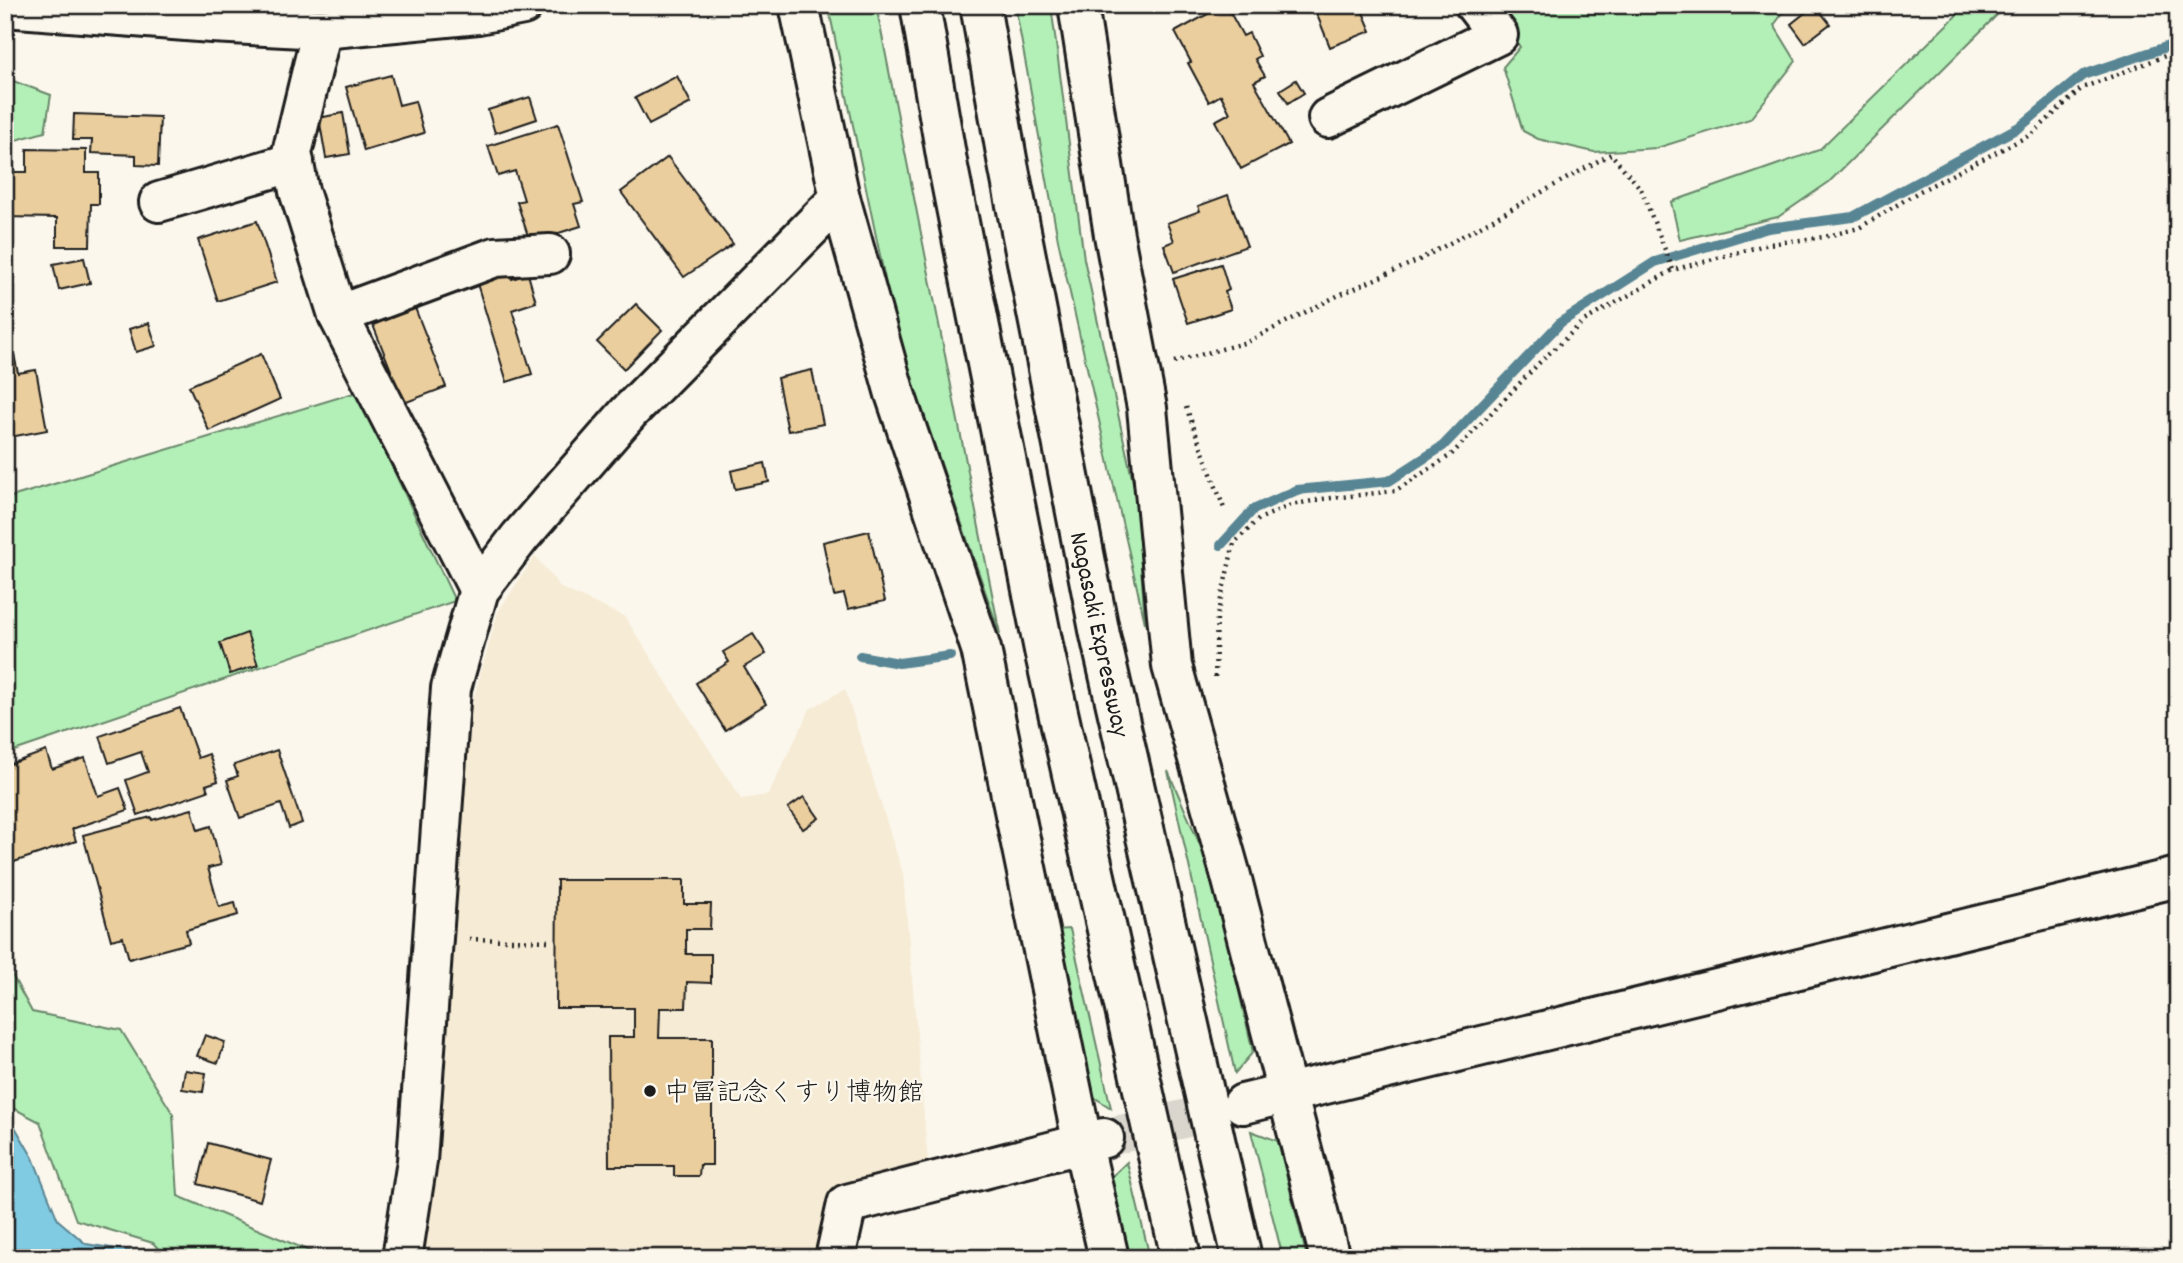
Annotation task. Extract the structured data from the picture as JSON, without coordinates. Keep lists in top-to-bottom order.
{
  "streets": {
    "main road": ["Nagasaki Expressway"]
  },
  "places": ["中冨記念くすり博物館"]
}
